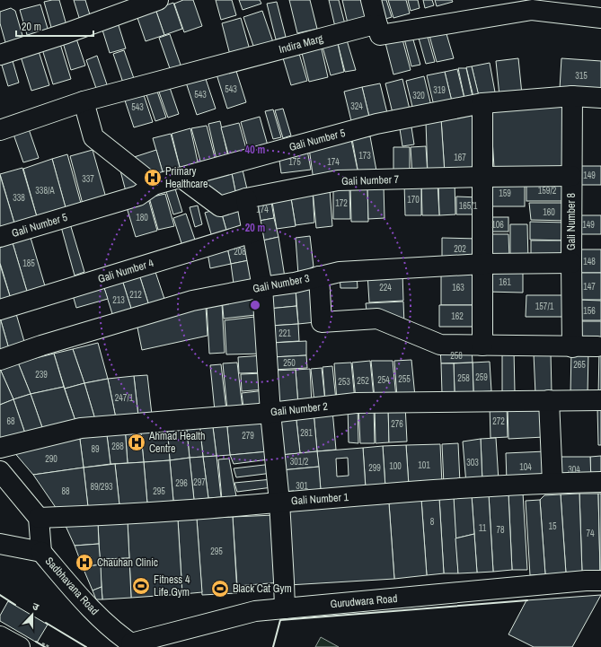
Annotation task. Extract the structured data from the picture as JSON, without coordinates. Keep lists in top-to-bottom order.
{
  "streets": {
    "street": [
      "Indira Marg",
      "Gali Number 5",
      "Gali Number 7",
      "Gali Number 8",
      "Gali Number 4",
      "Gali Number 3",
      "Gali Number 2",
      "Gali Number 1",
      "Sadbhavana Road",
      "Gurudwara Road"
    ]
  },
  "crossings": [
    ["Gali Number 5", "Gali Number 7"],
    ["Gali Number 5", "Gali Number 8"],
    ["Gali Number 7", "Gali Number 8"],
    ["Gali Number 8", "Gali Number 3"],
    ["Sadbhavana Road", "Gurudwara Road"]
  ],
  "places": {
    "hospital": ["Primary Healthcare", "Ahmad Health Centre", "Chauhan Clinic"],
    "sports": ["Fitness 4 Life Gym", "Black Cat Gym"]
  },
  "house_numbers": [
    "315",
    "543",
    "319",
    "543",
    "320",
    "324",
    "543",
    "173",
    "167",
    "175",
    "174",
    "149",
    "337",
    "338/A",
    "159/2",
    "159",
    "338",
    "170",
    "172",
    "165/1",
    "174",
    "160",
    "180",
    "106",
    "149",
    "202",
    "208",
    "148",
    "185",
    "161",
    "147",
    "224",
    "163",
    "212",
    "213",
    "157/1",
    "156",
    "162",
    "221",
    "258",
    "250",
    "265",
    "239",
    "259",
    "258",
    "255",
    "254",
    "252",
    "253",
    "247/1",
    "68",
    "272",
    "276",
    "281",
    "279",
    "288",
    "89",
    "290",
    "301/2",
    "303",
    "101",
    "100",
    "104",
    "299",
    "304",
    "297",
    "296",
    "301",
    "89/293",
    "88",
    "295",
    "8",
    "15",
    "11",
    "78",
    "74",
    "295"
  ],
  "scale_bar": "20 m",
  "north": "top",
  "rings": ["40 m", "20 m"]
}
